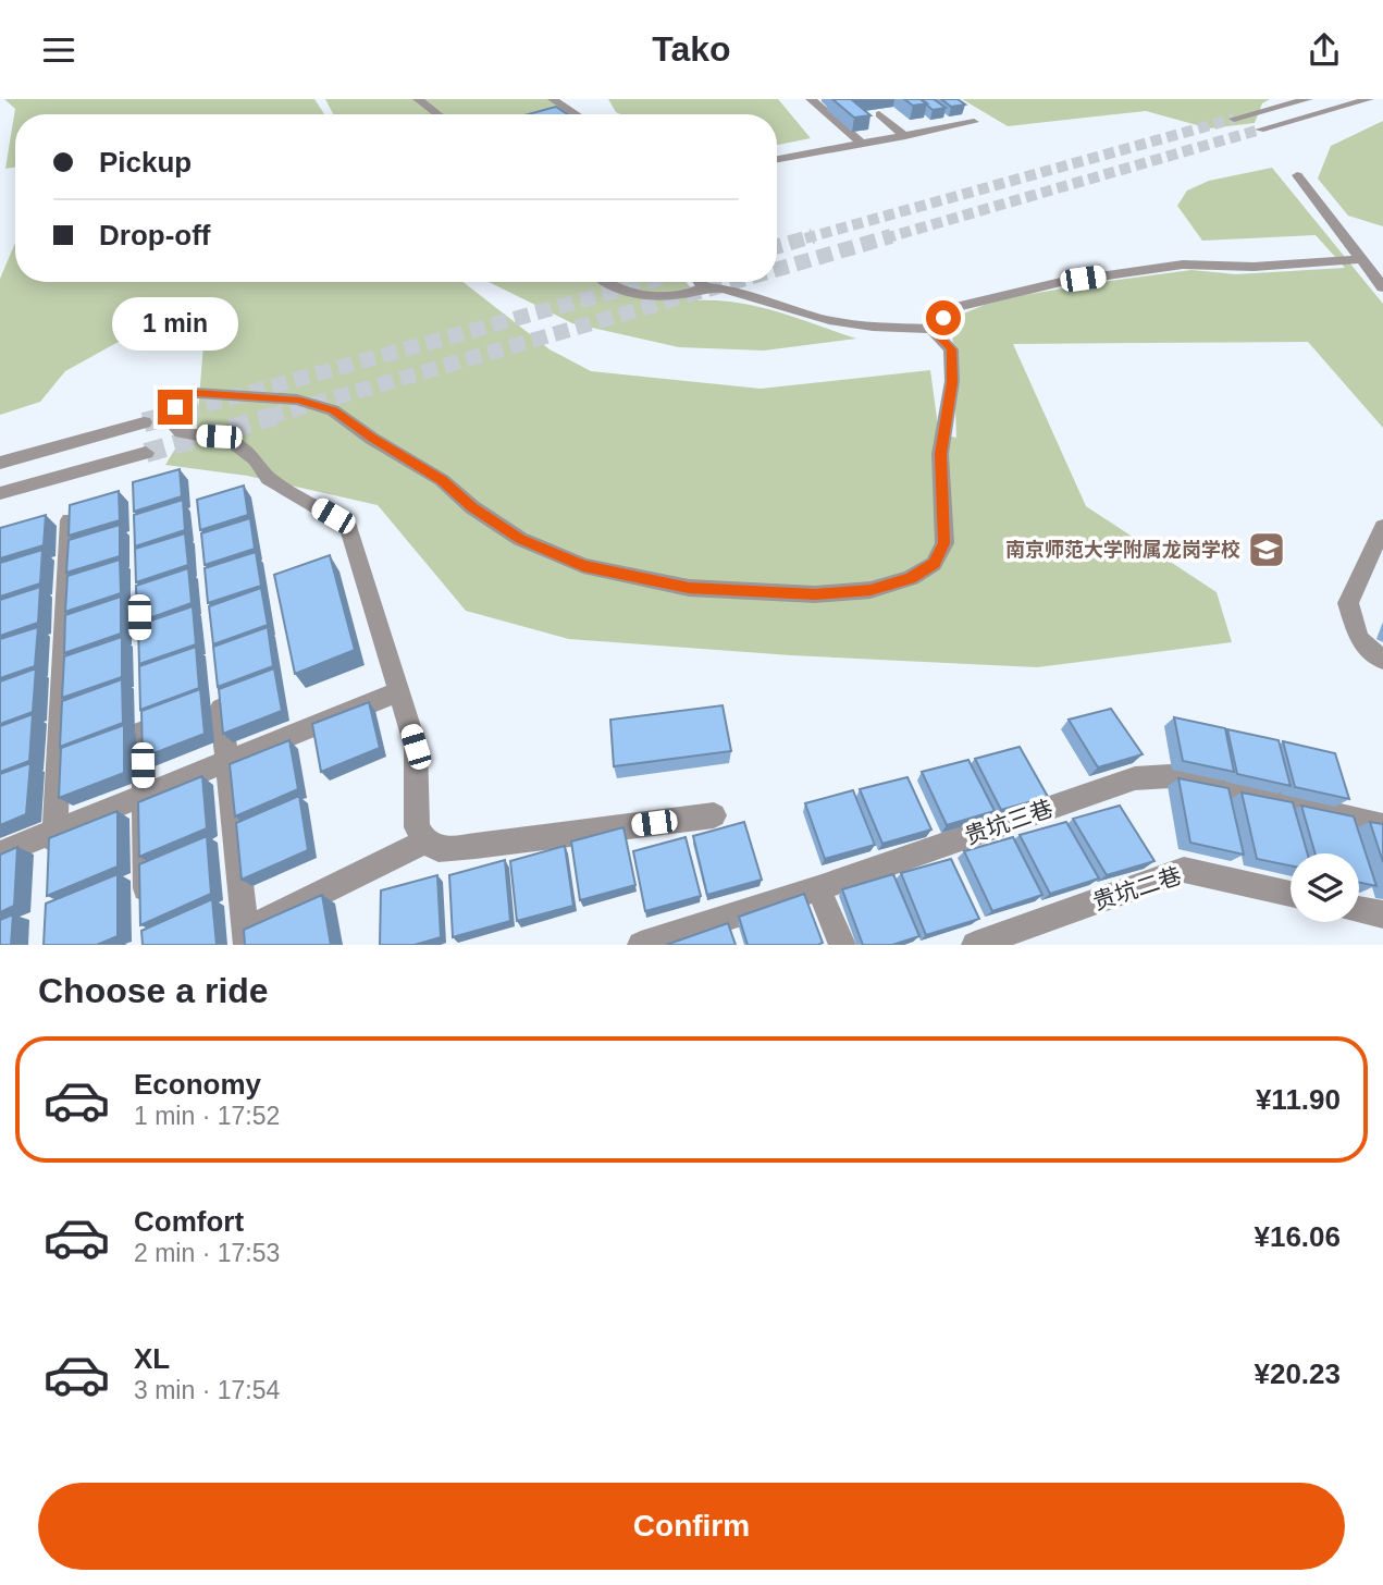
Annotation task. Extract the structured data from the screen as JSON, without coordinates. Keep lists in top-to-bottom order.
{
  "streets": {
    "street": ["贵坑三巷", "贵坑二巷"]
  },
  "places": {
    "school or university": ["南京师范大学附属龙岗学校"]
  },
  "page": {
    "header": "Tako",
    "banner": ["Pickup", "Drop-off"],
    "bubble": "1 min",
    "heading": "Choose a ride",
    "list": [
      {
        "name": "Economy",
        "note": "1 min · 17:52",
        "value": "¥11.90"
      },
      {
        "name": "Comfort",
        "note": "2 min · 17:53",
        "value": "¥16.06"
      },
      {
        "name": "XL",
        "note": "3 min · 17:54",
        "value": "¥20.23"
      }
    ],
    "buttons": "Confirm"
  }
}
